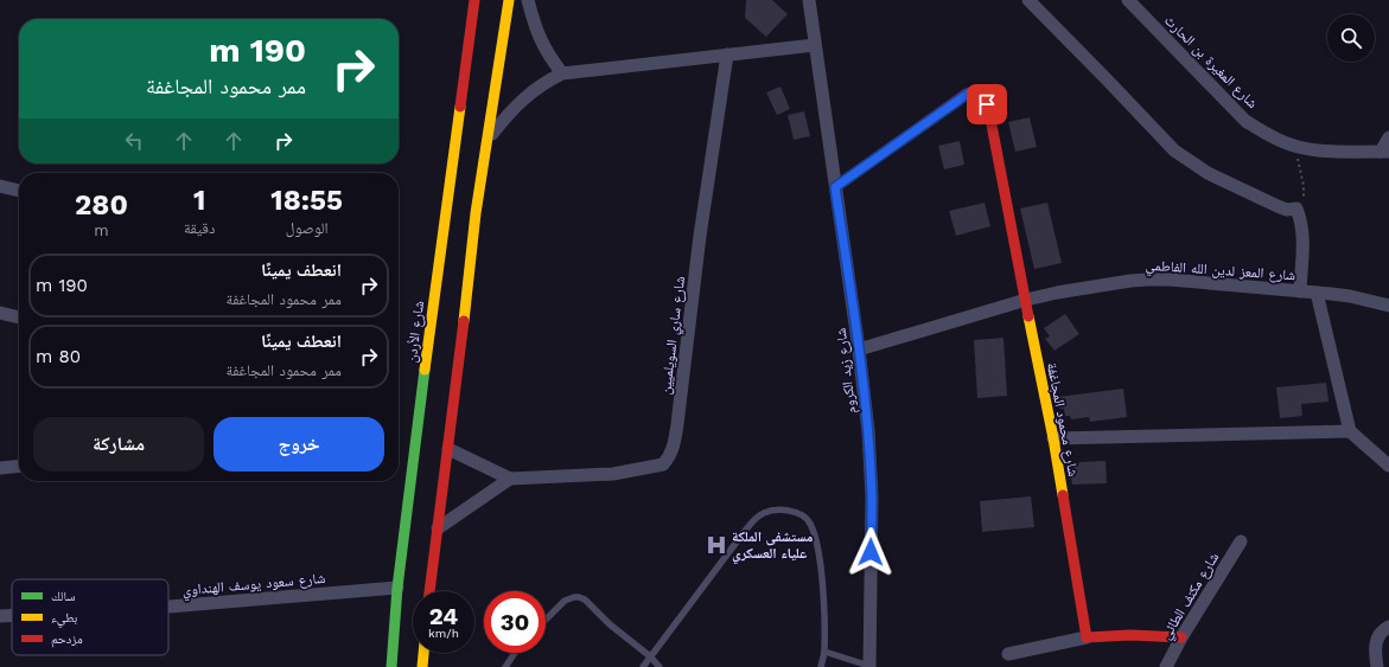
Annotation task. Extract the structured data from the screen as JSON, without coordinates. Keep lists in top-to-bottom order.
{
  "streets": {
    "main road": ["شارع الأردن", "شارع محمود المجاغفة"],
    "street": [
      "شارع المغيرة بن الحارث",
      "شارع المعز لدين الله الفاطمي",
      "شارع ساري السويلميين",
      "شارع زيد الكروم",
      "شارع سعود يوسف الهنداوي",
      "شارع مكنف الطائي"
    ]
  },
  "crossings": [
    ["شارع المعز لدين الله الفاطمي", "شارع زيد الكروم"],
    ["شارع المعز لدين الله الفاطمي", "شارع محمود المجاغفة"],
    ["شارع الأردن", "شارع سعود يوسف الهنداوي"],
    ["شارع زيد الكروم", "شارع محمود المجاغفة"]
  ],
  "places": {
    "hospital": ["مستشفى الملكة علياء العسكري"]
  },
  "legend": ["سالك", "بطيء", "مزدحم"],
  "page": {
    "turn": ["190 m", "ممر محمود المجاغفة"],
    "eta": [
      "18:55",
      "الوصول",
      "1",
      "دقيقة",
      "280",
      "m"
    ],
    "list": [
      {
        "name": "انعطف يمينًا",
        "note": "ممر محمود المجاغفة",
        "value": "190 m"
      },
      {
        "name": "انعطف يمينًا",
        "note": "ممر محمود المجاغفة",
        "value": "80 m"
      }
    ],
    "buttons": ["خروج", "مشاركة"],
    "speed": "24 km/h",
    "limit": "30"
  }
}
